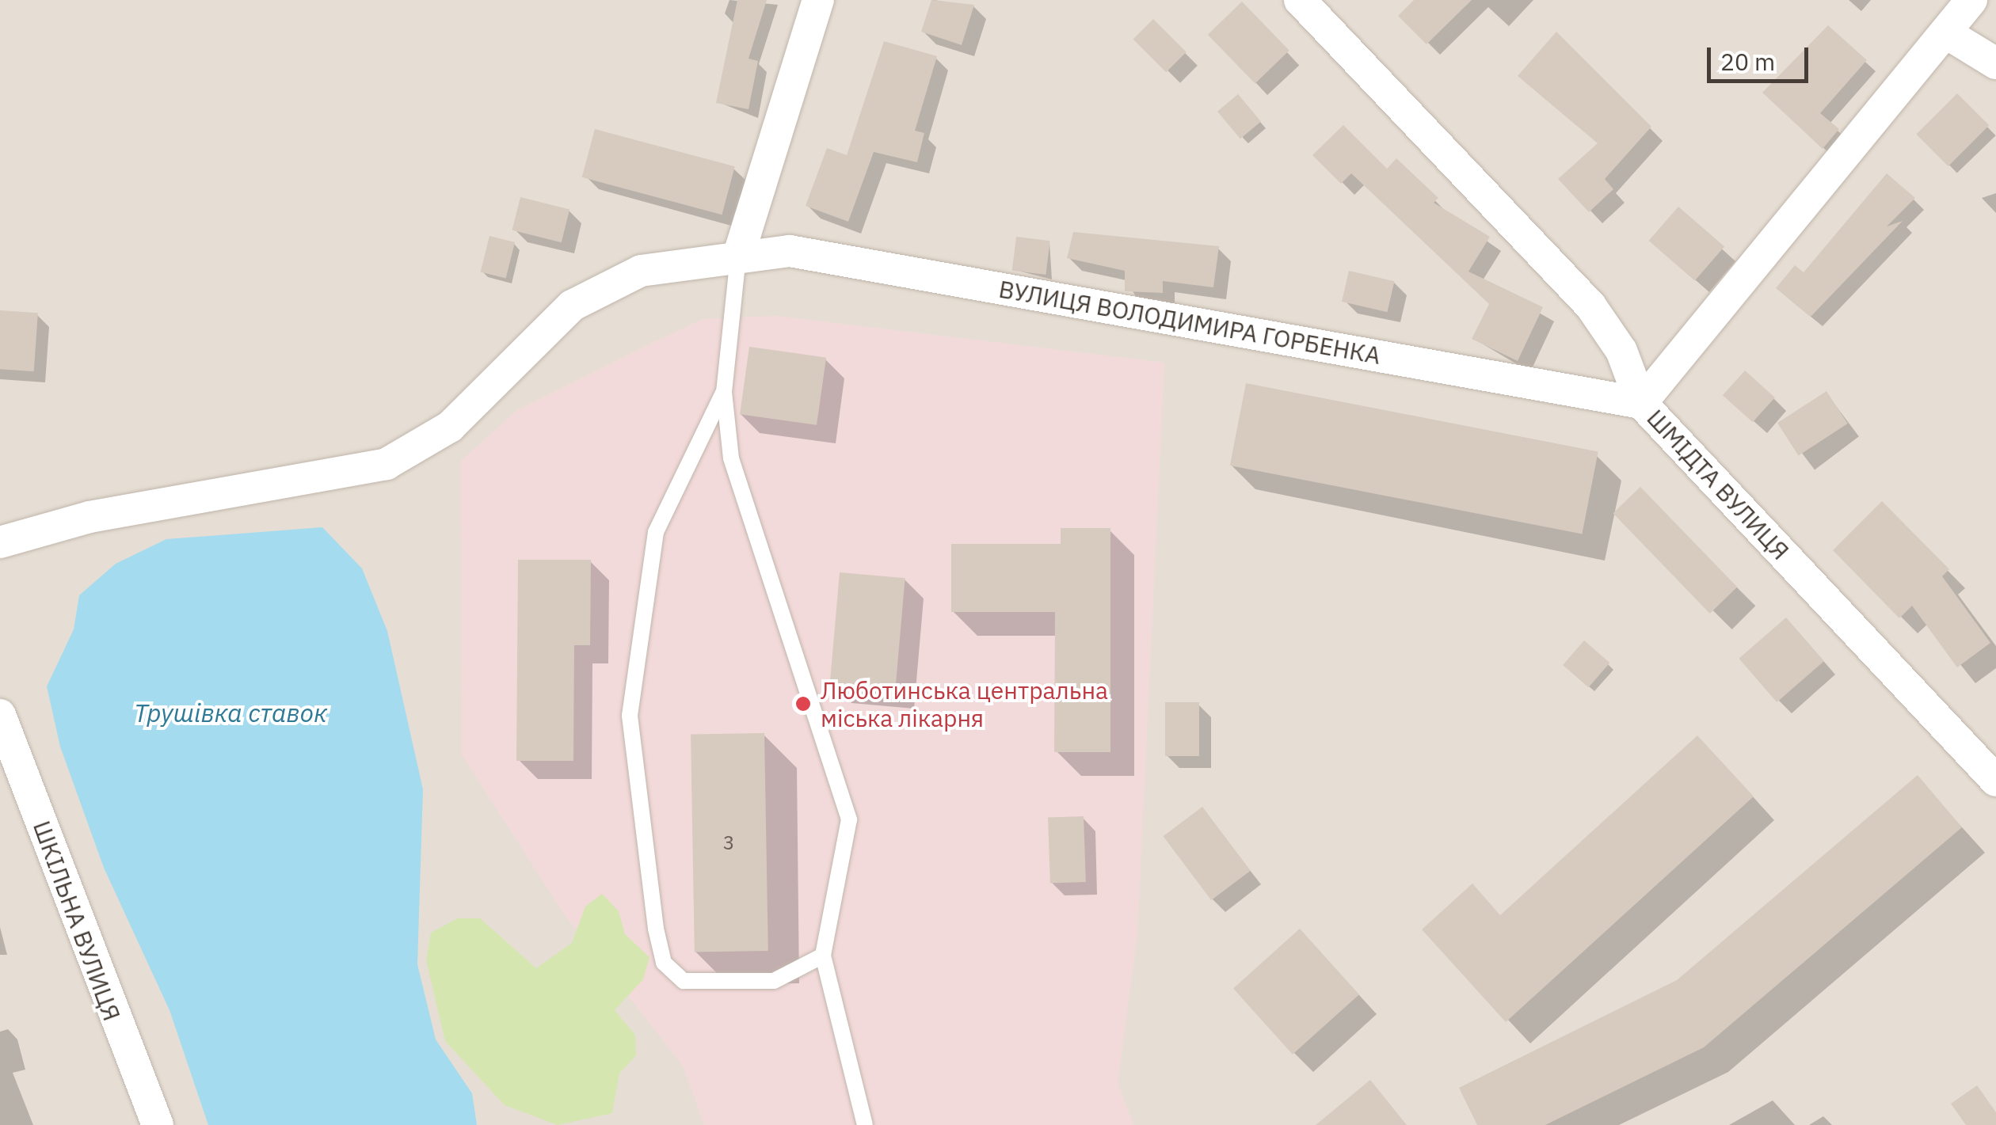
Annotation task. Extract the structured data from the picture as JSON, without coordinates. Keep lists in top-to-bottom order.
{
  "streets": {
    "street": ["ВУЛИЦЯ ВОЛОДИМИРА ГОРБЕНКА", "ШМІДТА ВУЛИЦЯ", "ШКІЛЬНА ВУЛИЦЯ"]
  },
  "crossings": [
    ["ВУЛИЦЯ ВОЛОДИМИРА ГОРБЕНКА", "ШМІДТА ВУЛИЦЯ"]
  ],
  "water": ["Трушівка ставок"],
  "places": ["Люботинська центральна міська лікарня"],
  "house_numbers": ["3"],
  "scale_bar": "20 m"
}
